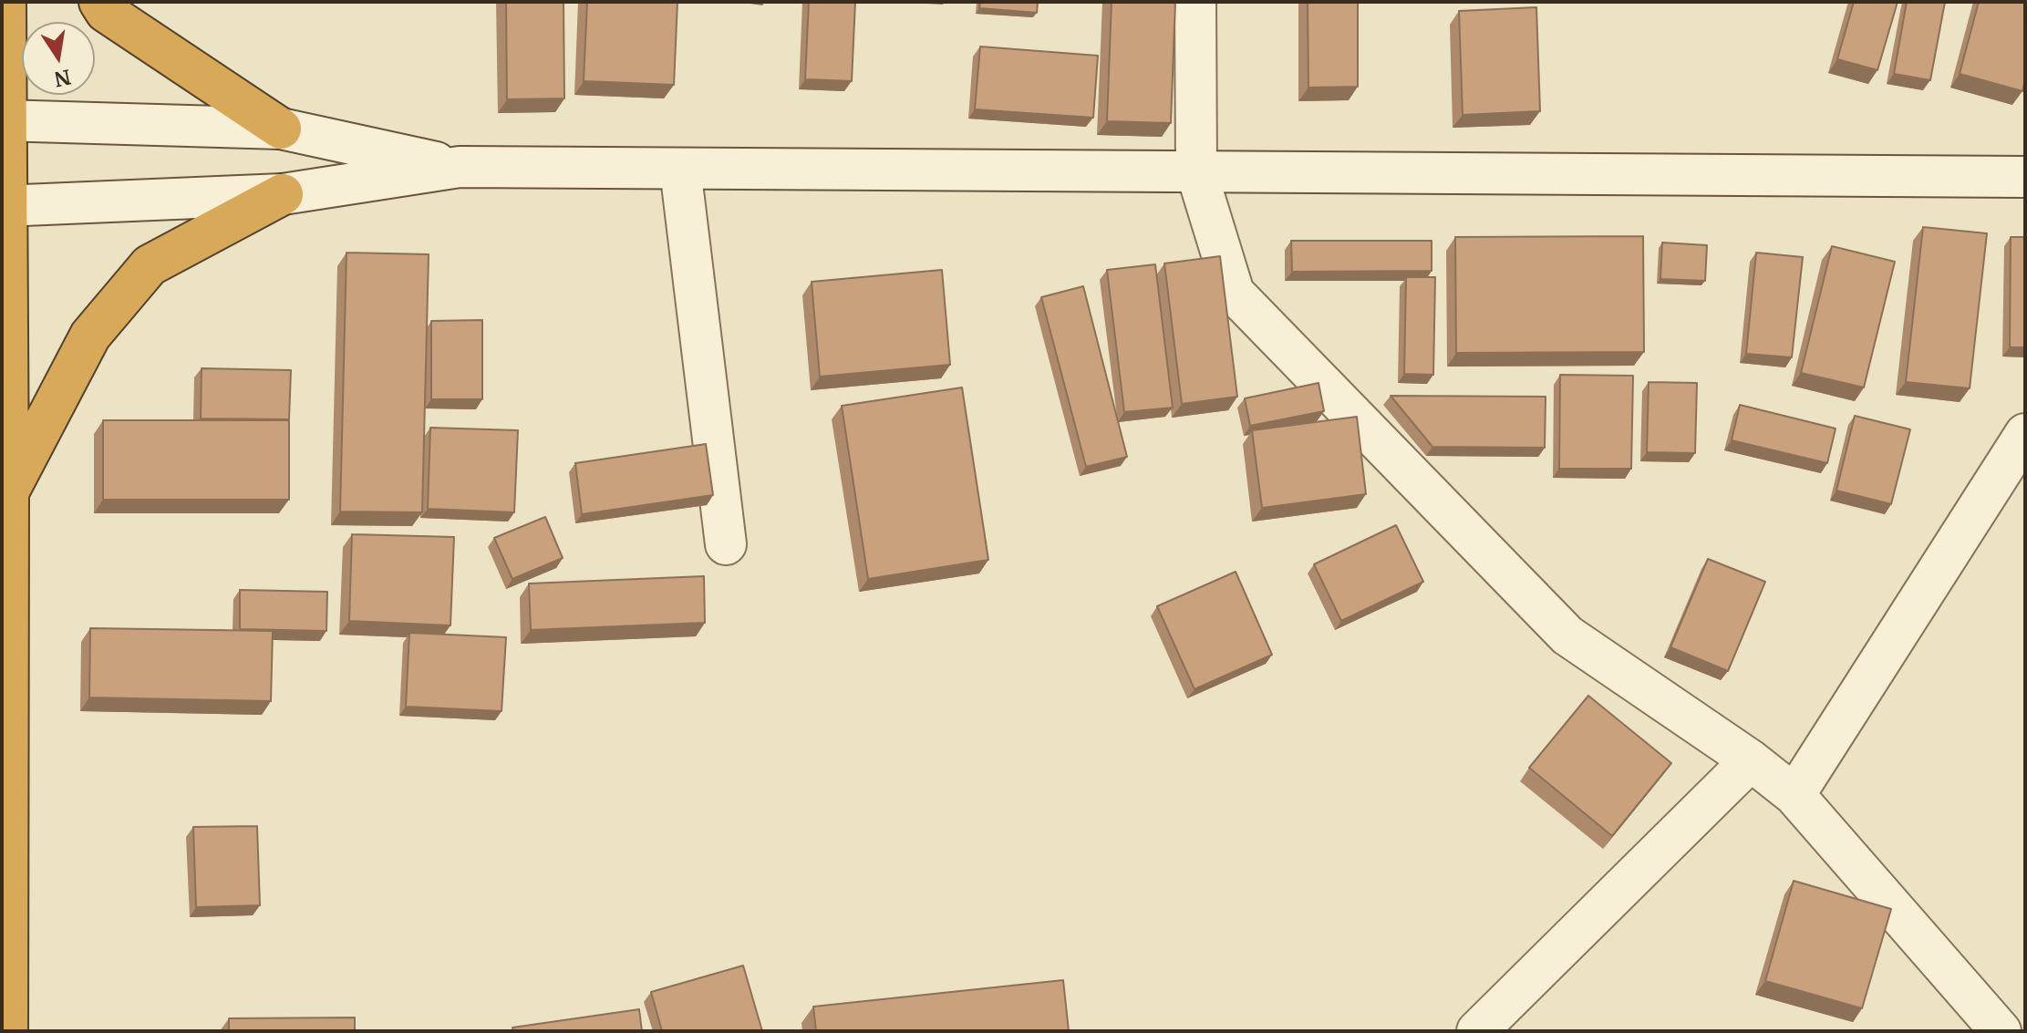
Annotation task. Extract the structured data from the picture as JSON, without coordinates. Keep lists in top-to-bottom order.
{
  "north": "bottom"
}
